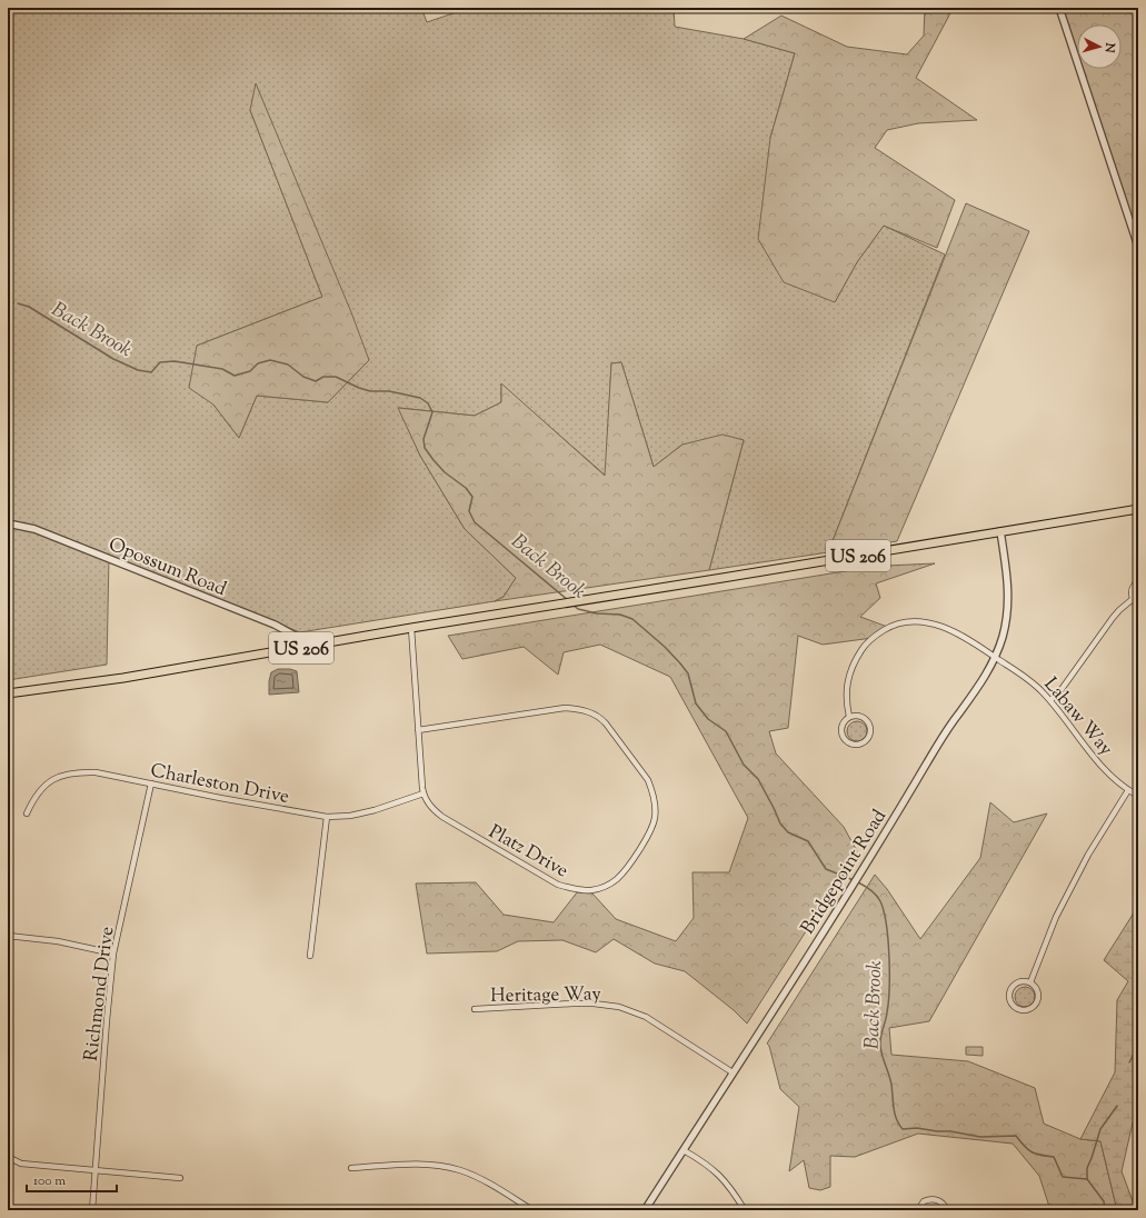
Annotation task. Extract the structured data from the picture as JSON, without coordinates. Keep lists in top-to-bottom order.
{
  "streets": {
    "highway": ["US 206"],
    "street": [
      "Opossum Road",
      "Labaw Way",
      "Charleston Drive",
      "Platz Drive",
      "Bridgepoint Road",
      "Richmond Drive",
      "Heritage Way"
    ]
  },
  "crossings": [
    ["US 206", "Opossum Road"],
    ["US 206", "Platz Drive"],
    ["US 206", "Bridgepoint Road"],
    ["Labaw Way", "Bridgepoint Road"],
    ["Charleston Drive", "Platz Drive"],
    ["Charleston Drive", "Richmond Drive"],
    ["Bridgepoint Road", "Heritage Way"]
  ],
  "water": ["Back Brook"],
  "scale_bar": "100 m",
  "north": "right"
}
